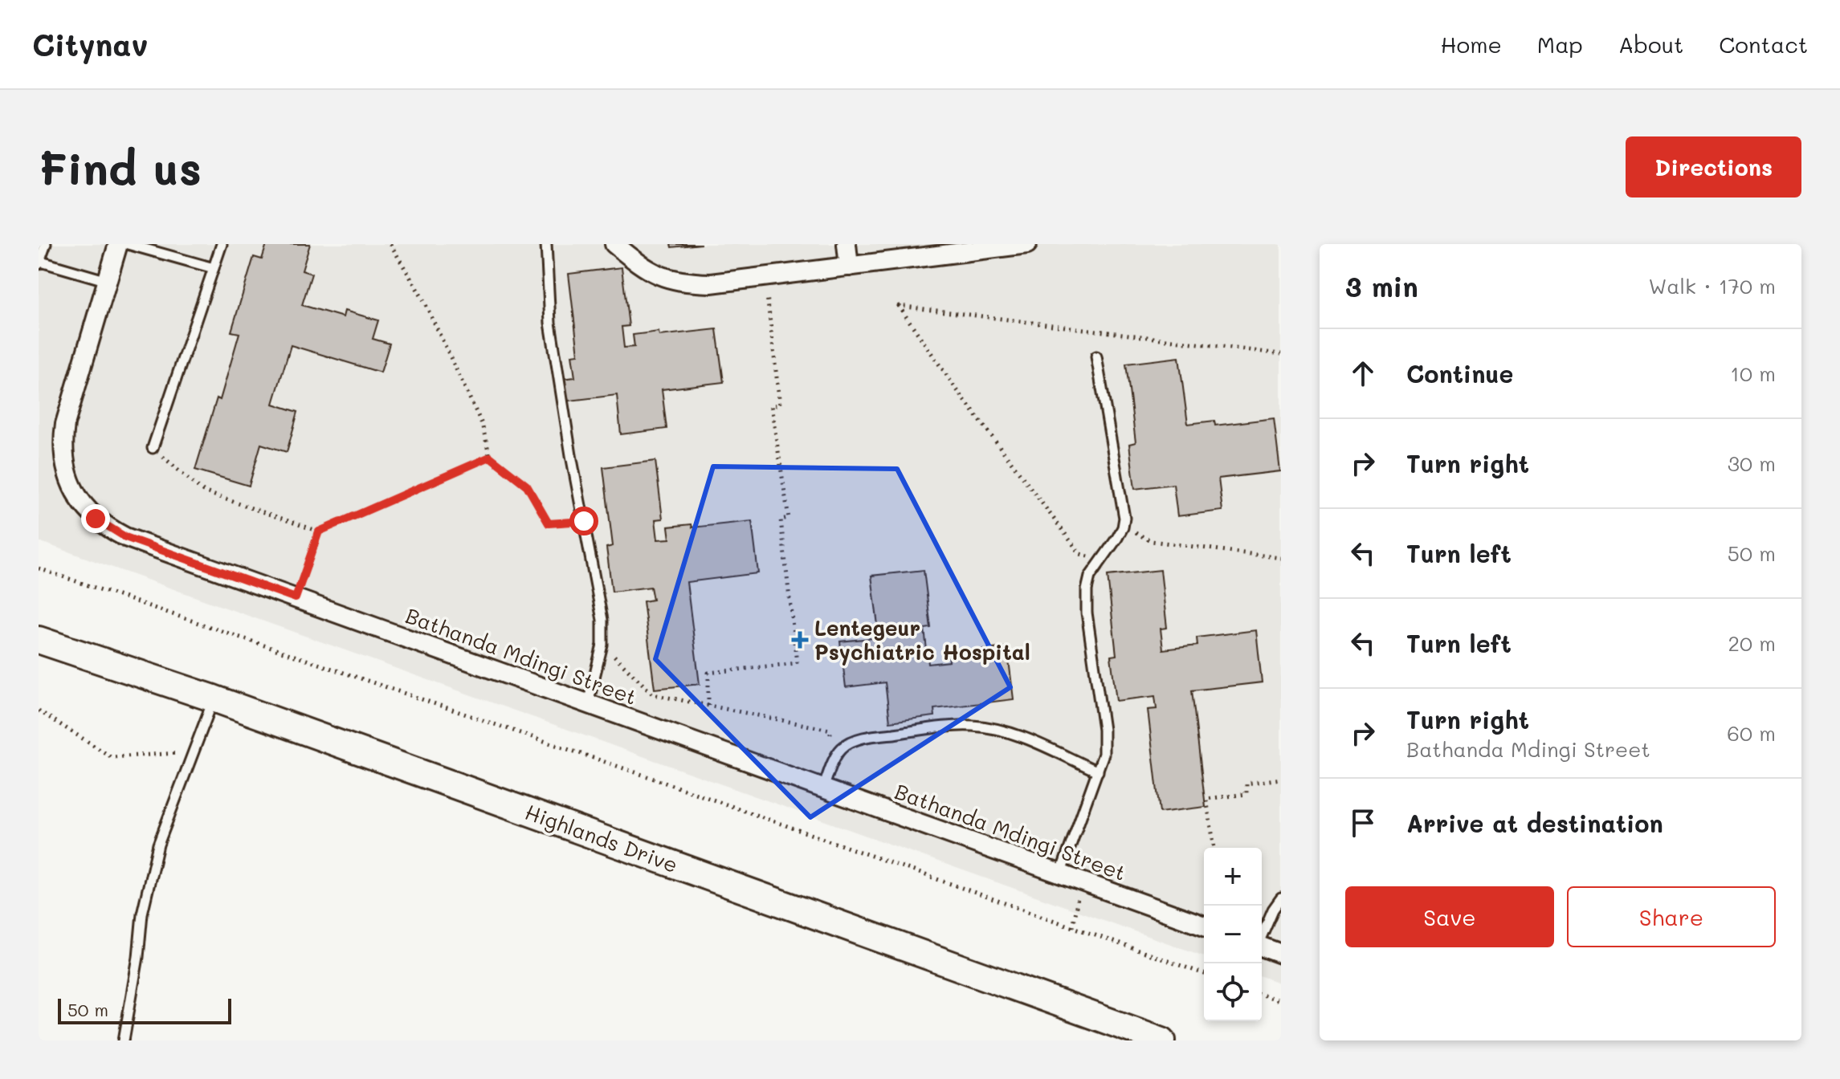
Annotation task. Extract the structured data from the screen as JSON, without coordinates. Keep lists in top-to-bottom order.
{
  "streets": {
    "main road": ["Highlands Drive"],
    "street": ["Bathanda Mdingi Street"]
  },
  "places": {
    "health": ["Lentegeur Psychiatric Hospital"]
  },
  "scale_bar": "50 m",
  "page": {
    "header": "Citynav",
    "nav": [
      "Home",
      "Map",
      "About",
      "Contact"
    ],
    "buttons": [
      "Directions",
      ["Save", "Share"]
    ],
    "title": "Find us",
    "heading": ["3 min", "Walk · 170 m"],
    "list": [
      ["Continue", "10 m"],
      ["Turn right", "30 m"],
      ["Turn left", "50 m"],
      ["Turn left", "20 m"],
      ["Turn right", "Bathanda Mdingi Street", "60 m"],
      "Arrive at destination"
    ],
    "map_buttons": ["+", "−"],
    "scale": "50 m"
  }
}
